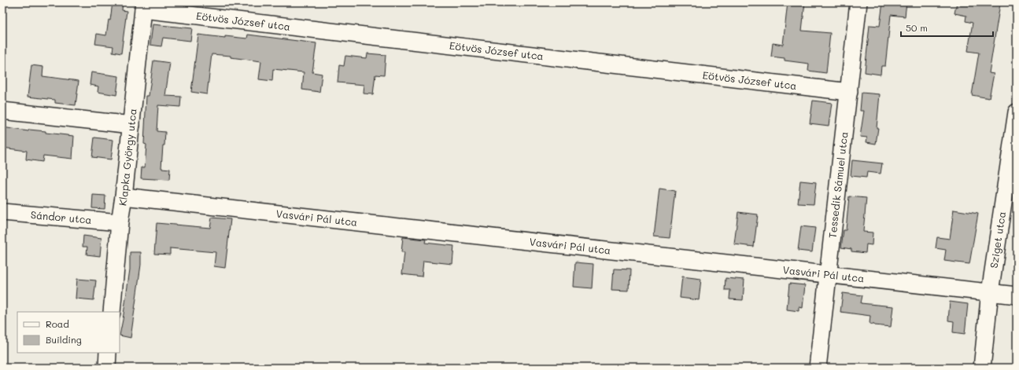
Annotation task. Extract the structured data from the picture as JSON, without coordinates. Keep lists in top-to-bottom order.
{
  "streets": {
    "street": [
      "Eötvös József utca",
      "Klapka György utca",
      "Tessedik Sámuel utca",
      "Sándor utca",
      "Vasvári Pál utca",
      "Sziget utca"
    ]
  },
  "crossings": [
    ["Eötvös József utca", "Klapka György utca"],
    ["Eötvös József utca", "Tessedik Sámuel utca"],
    ["Klapka György utca", "Sándor utca"],
    ["Klapka György utca", "Vasvári Pál utca"],
    ["Tessedik Sámuel utca", "Vasvári Pál utca"],
    ["Vasvári Pál utca", "Sziget utca"]
  ],
  "legend": ["Road", "Building"],
  "scale_bar": "50 m"
}
